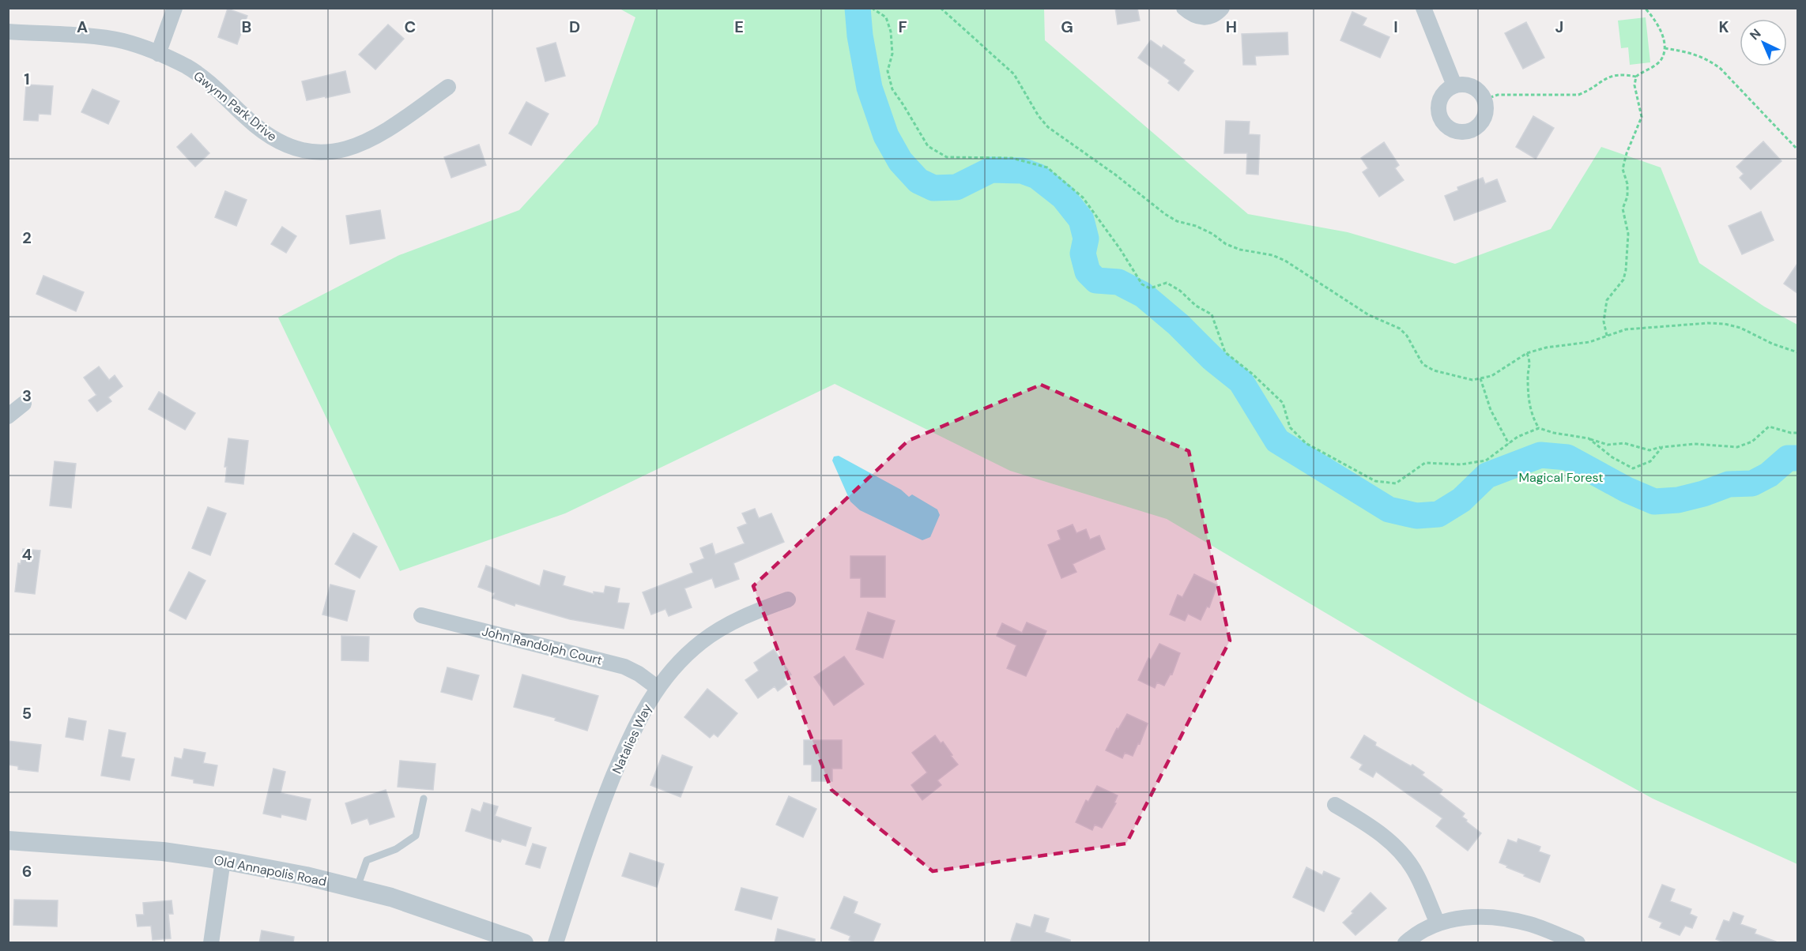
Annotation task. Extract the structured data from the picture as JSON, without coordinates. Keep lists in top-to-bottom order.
{
  "streets": {
    "street": [
      "Gwynn Park Drive",
      "John Randolph Court",
      "Natalies Way",
      "Old Annapolis Road"
    ]
  },
  "crossings": [
    ["John Randolph Court", "Natalies Way"]
  ],
  "parks": ["Magical Forest"],
  "north": "top left",
  "grid": {
    "columns": [
      "A",
      "B",
      "C",
      "D",
      "E",
      "F",
      "G",
      "H",
      "I",
      "J",
      "K"
    ],
    "rows": [
      "1",
      "2",
      "3",
      "4",
      "5",
      "6"
    ]
  }
}
